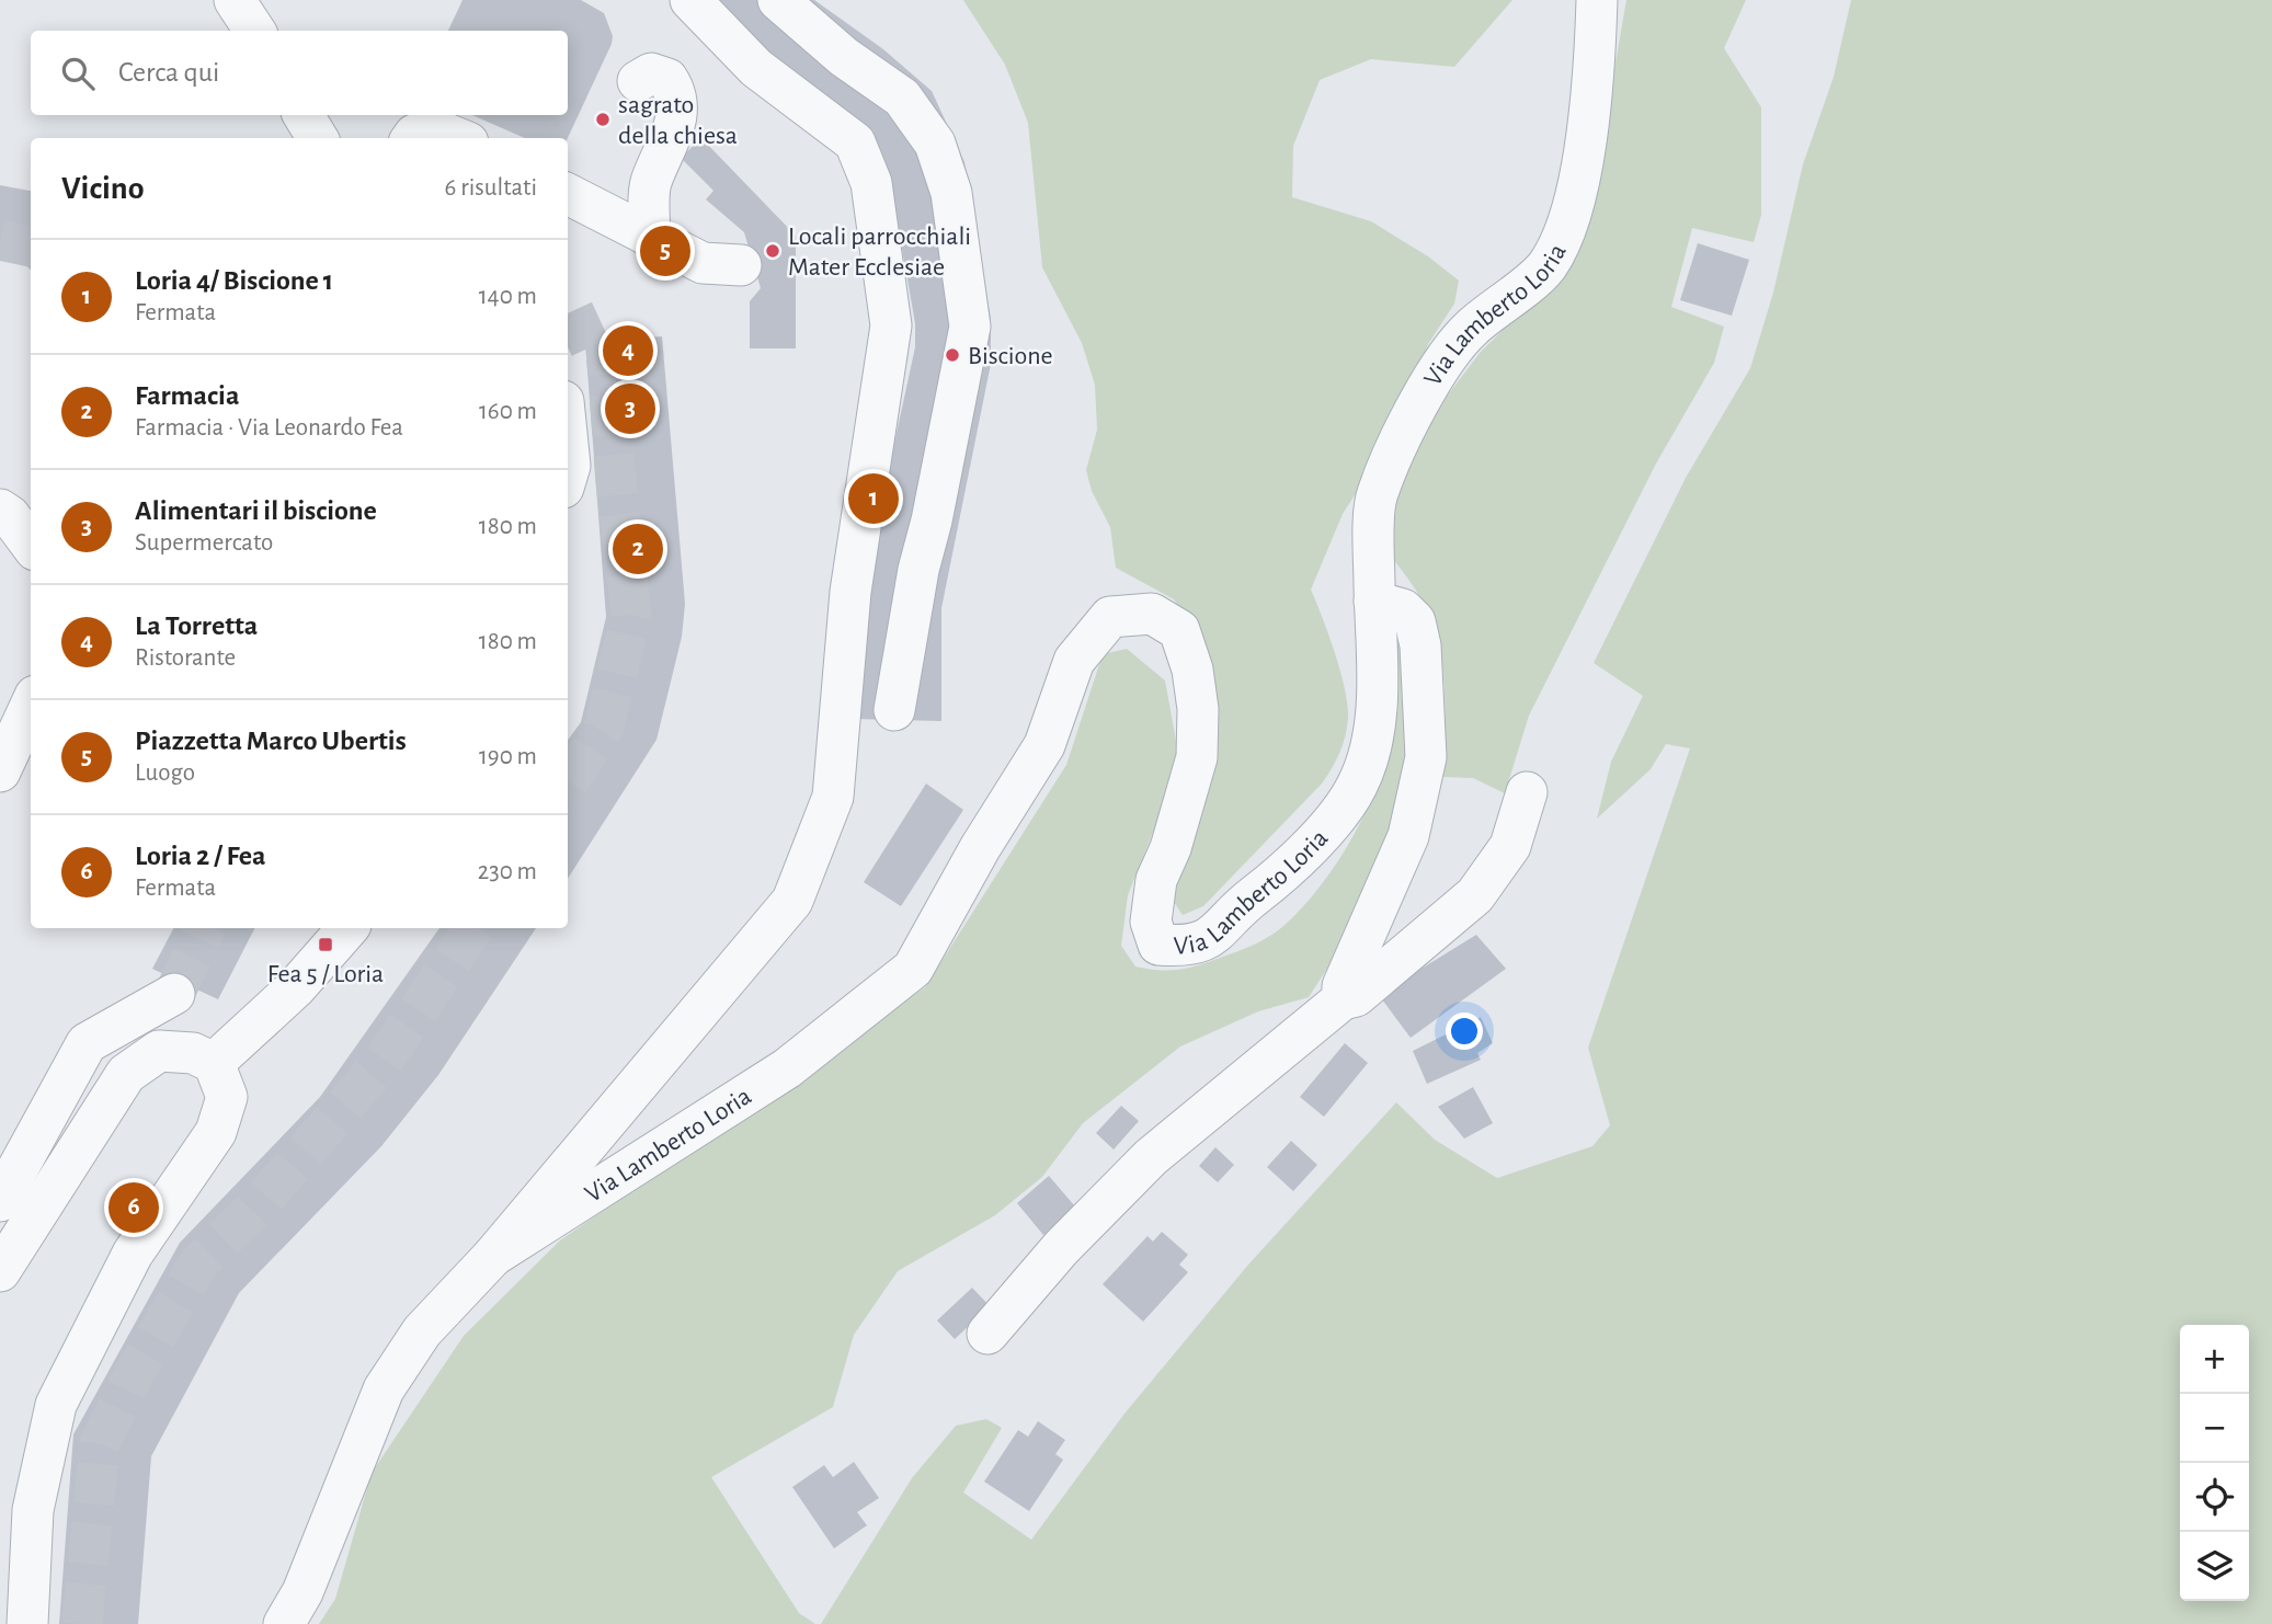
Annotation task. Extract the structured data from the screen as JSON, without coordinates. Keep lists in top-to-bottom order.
{
  "streets": {
    "street": ["Via Lamberto Loria"]
  },
  "places": {
    "other": ["sagrato della chiesa", "Locali parrocchiali Mater Ecclesiae", "Biscione"],
    "transit": ["Fea 5 / Loria"]
  },
  "page": {
    "search": "Cerca qui",
    "heading": ["Vicino", "6 risultati"],
    "pins": [
      "5",
      "4",
      "3",
      "1",
      "2",
      "6"
    ],
    "list": [
      {
        "mark": "1",
        "name": "Loria 4/ Biscione 1",
        "note": "Fermata",
        "value": "140 m"
      },
      {
        "mark": "2",
        "name": "Farmacia",
        "note": "Farmacia · Via Leonardo Fea",
        "value": "160 m"
      },
      {
        "mark": "3",
        "name": "Alimentari il biscione",
        "note": "Supermercato",
        "value": "180 m"
      },
      {
        "mark": "4",
        "name": "La Torretta",
        "note": "Ristorante",
        "value": "180 m"
      },
      {
        "mark": "5",
        "name": "Piazzetta Marco Ubertis",
        "note": "Luogo",
        "value": "190 m"
      },
      {
        "mark": "6",
        "name": "Loria 2 / Fea",
        "note": "Fermata",
        "value": "230 m"
      }
    ],
    "map_buttons": ["+", "−"]
  }
}
